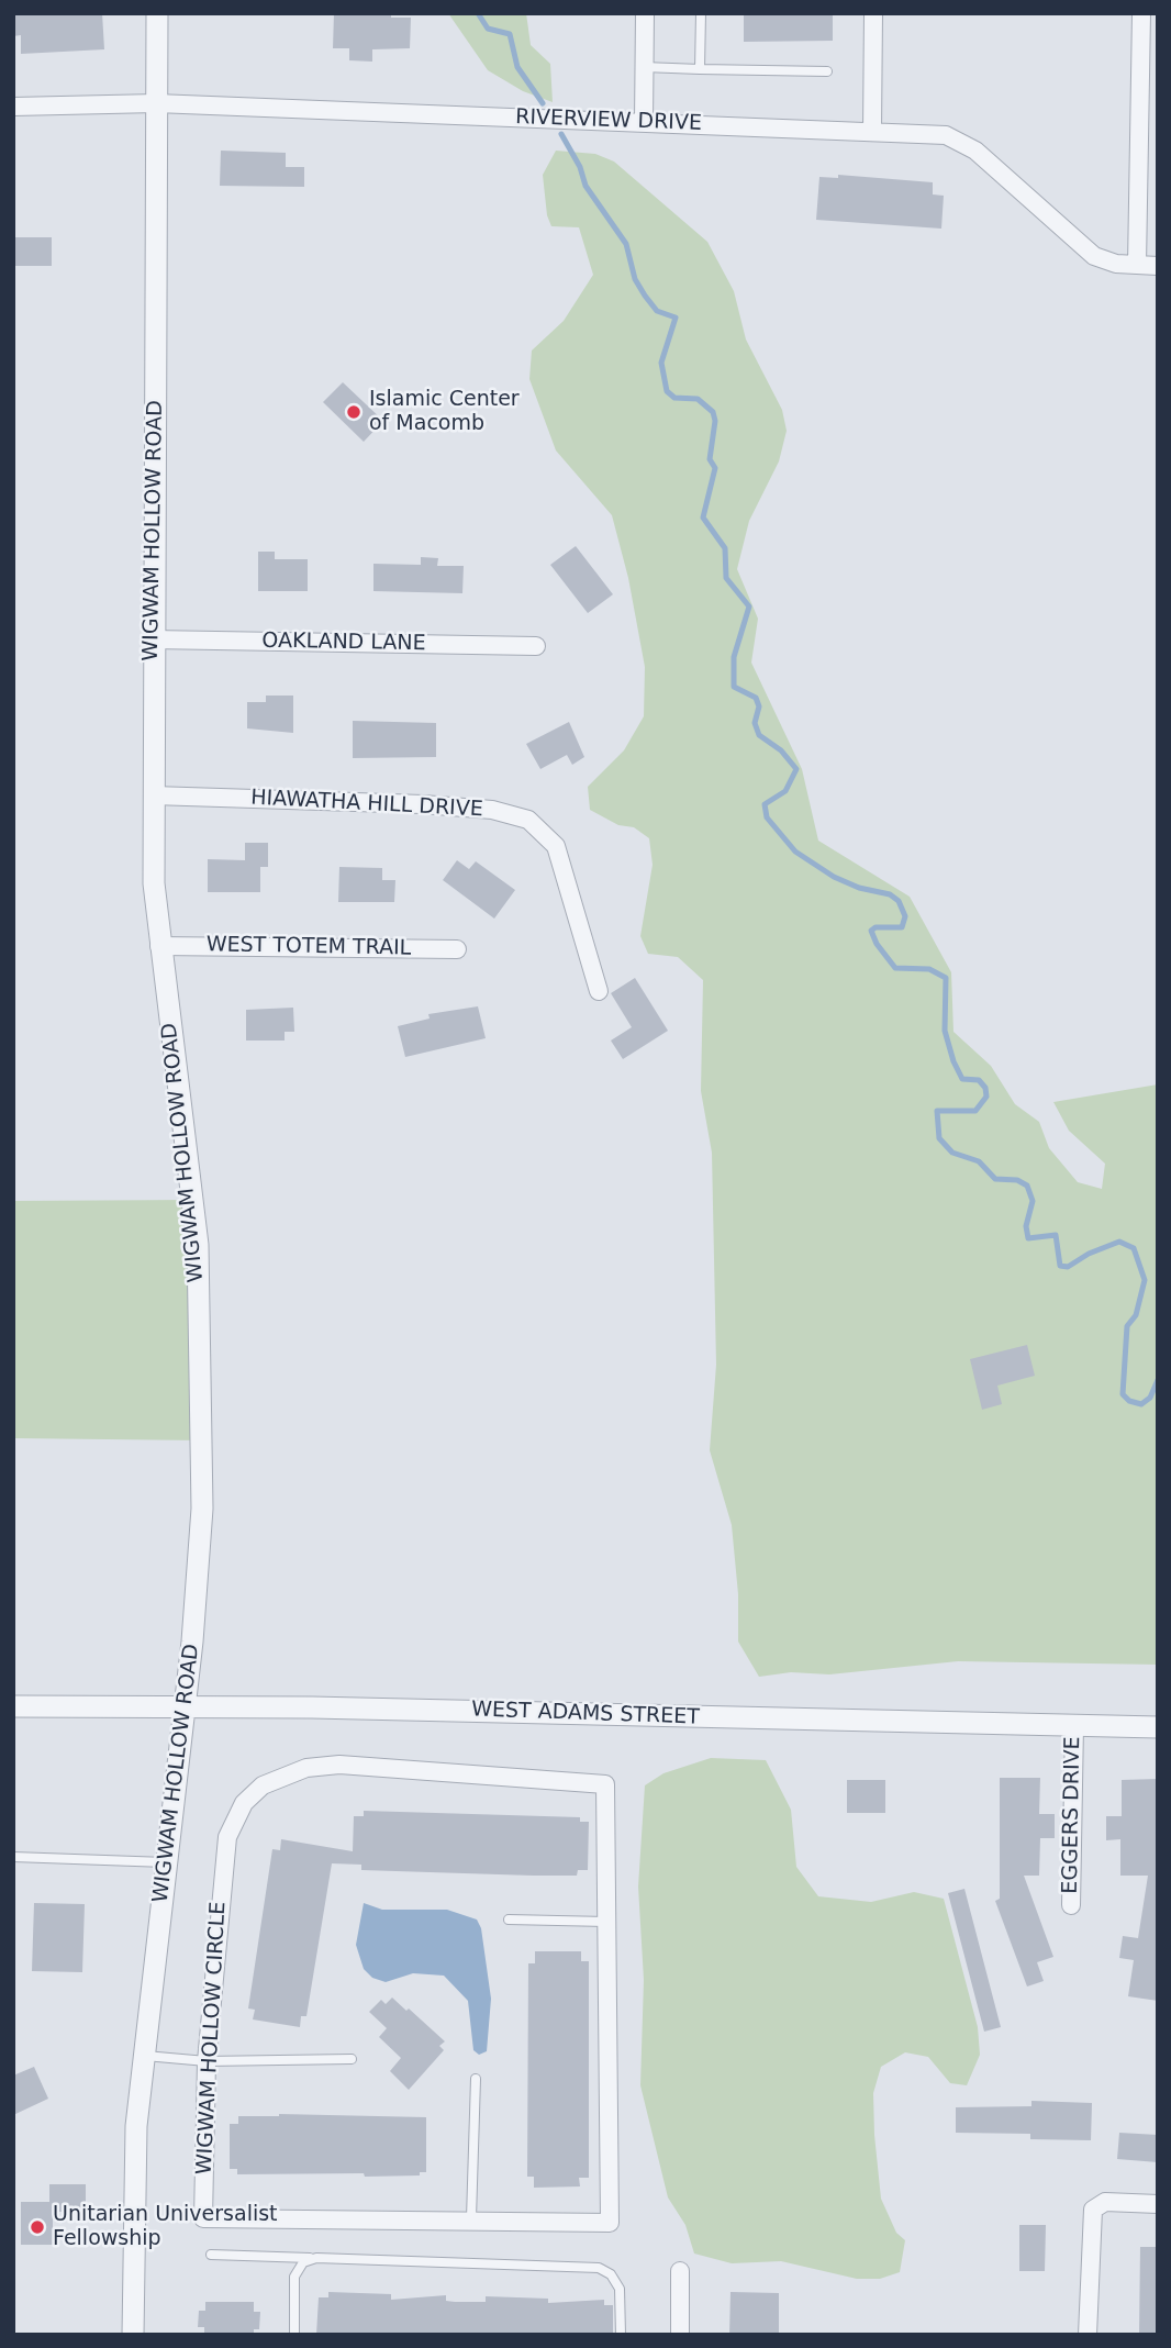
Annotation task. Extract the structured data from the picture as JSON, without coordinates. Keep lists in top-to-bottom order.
{
  "streets": {
    "street": [
      "RIVERVIEW DRIVE",
      "WIGWAM HOLLOW ROAD",
      "OAKLAND LANE",
      "HIAWATHA HILL DRIVE",
      "WEST TOTEM TRAIL",
      "WEST ADAMS STREET",
      "EGGERS DRIVE",
      "WIGWAM HOLLOW CIRCLE"
    ]
  },
  "crossings": [
    ["RIVERVIEW DRIVE", "WIGWAM HOLLOW ROAD"],
    ["WIGWAM HOLLOW ROAD", "OAKLAND LANE"],
    ["WIGWAM HOLLOW ROAD", "HIAWATHA HILL DRIVE"],
    ["WIGWAM HOLLOW ROAD", "WEST TOTEM TRAIL"],
    ["WIGWAM HOLLOW ROAD", "WEST ADAMS STREET"],
    ["WEST ADAMS STREET", "EGGERS DRIVE"]
  ],
  "places": ["Islamic Center of Macomb", "Unitarian Universalist Fellowship"]
}
